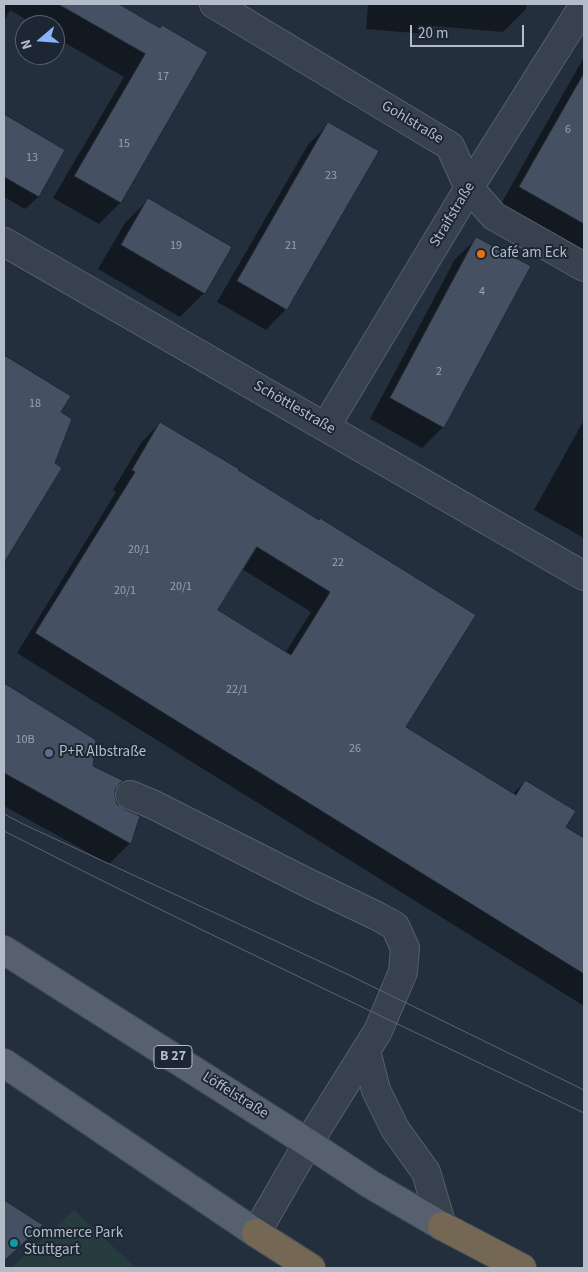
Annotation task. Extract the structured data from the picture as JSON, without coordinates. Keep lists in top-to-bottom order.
{
  "streets": {
    "main road": ["B 27", "Löffelstraße"],
    "street": ["Gohlstraße", "Straifstraße", "Schöttlestraße"]
  },
  "crossings": [
    ["Gohlstraße", "Straifstraße"],
    ["Straifstraße", "Schöttlestraße"]
  ],
  "places": ["Café am Eck", "P+R Albstraße", "Commerce Park Stuttgart"],
  "house_numbers": [
    "17",
    "6",
    "15",
    "13",
    "23",
    "19",
    "21",
    "4",
    "2",
    "18",
    "20/1",
    "22",
    "20/1",
    "20/1",
    "22/1",
    "10B",
    "26"
  ],
  "scale_bar": "20 m",
  "north": "left"
}
